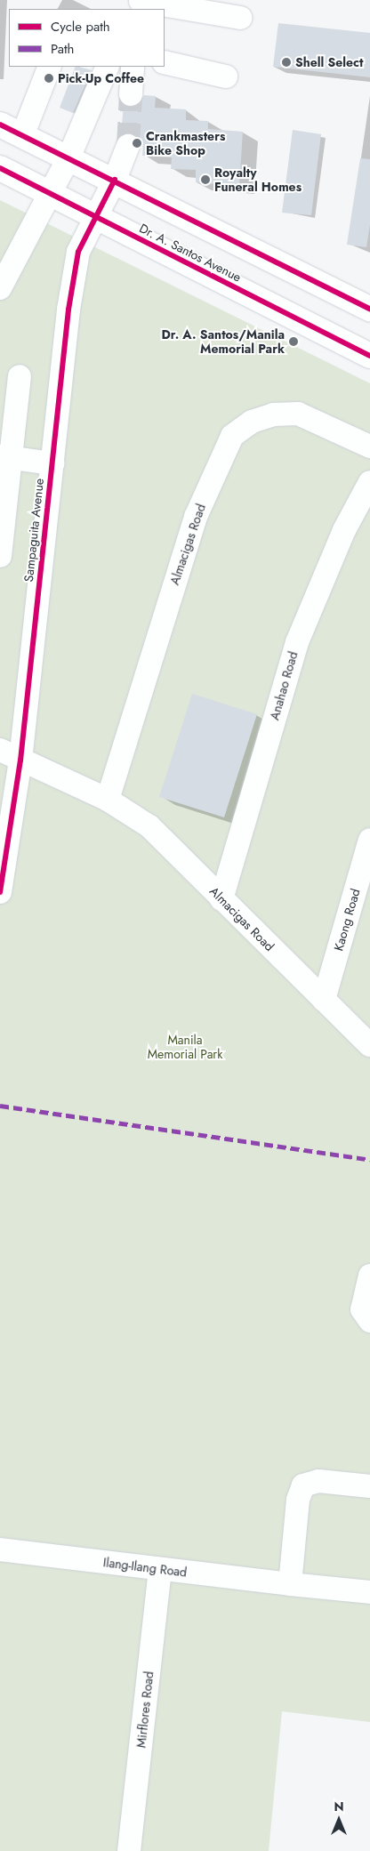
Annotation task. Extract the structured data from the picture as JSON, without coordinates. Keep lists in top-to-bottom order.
{
  "streets": {
    "main road": ["Dr. A. Santos Avenue"],
    "street": [
      "Sampaguita Avenue",
      "Almacigas Road",
      "Anahao Road",
      "Kaong Road",
      "Ilang-Ilang Road",
      "Mirflores Road"
    ]
  },
  "crossings": [
    ["Dr. A. Santos Avenue", "Sampaguita Avenue"],
    ["Sampaguita Avenue", "Almacigas Road"],
    ["Almacigas Road", "Anahao Road"],
    ["Almacigas Road", "Kaong Road"],
    ["Ilang-Ilang Road", "Mirflores Road"]
  ],
  "parks": ["Manila Memorial Park"],
  "places": [
    "Shell Select",
    "Pick-Up Coffee",
    "Crankmasters Bike Shop",
    "Royalty Funeral Homes",
    "Dr. A. Santos/Manila Memorial Park"
  ],
  "legend": ["Cycle path", "Path"],
  "north": "top"
}
